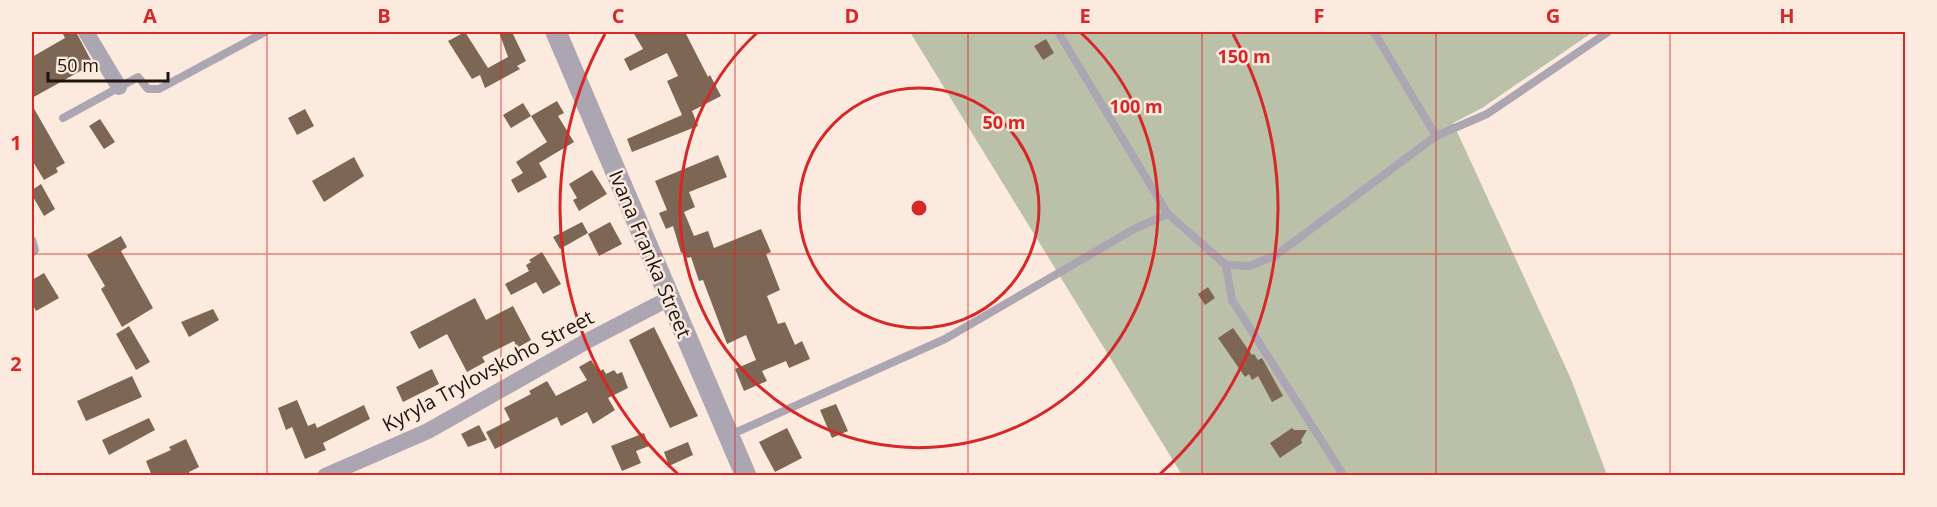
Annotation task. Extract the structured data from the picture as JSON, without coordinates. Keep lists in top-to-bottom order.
{
  "streets": {
    "street": ["Ivana Franka Street", "Kyryla Trylovskoho Street"]
  },
  "crossings": [
    ["Ivana Franka Street", "Kyryla Trylovskoho Street"]
  ],
  "scale_bar": "50 m",
  "grid": {
    "columns": [
      "A",
      "B",
      "C",
      "D",
      "E",
      "F",
      "G",
      "H"
    ],
    "rows": ["1", "2"]
  },
  "rings": ["150 m", "100 m", "50 m"]
}
